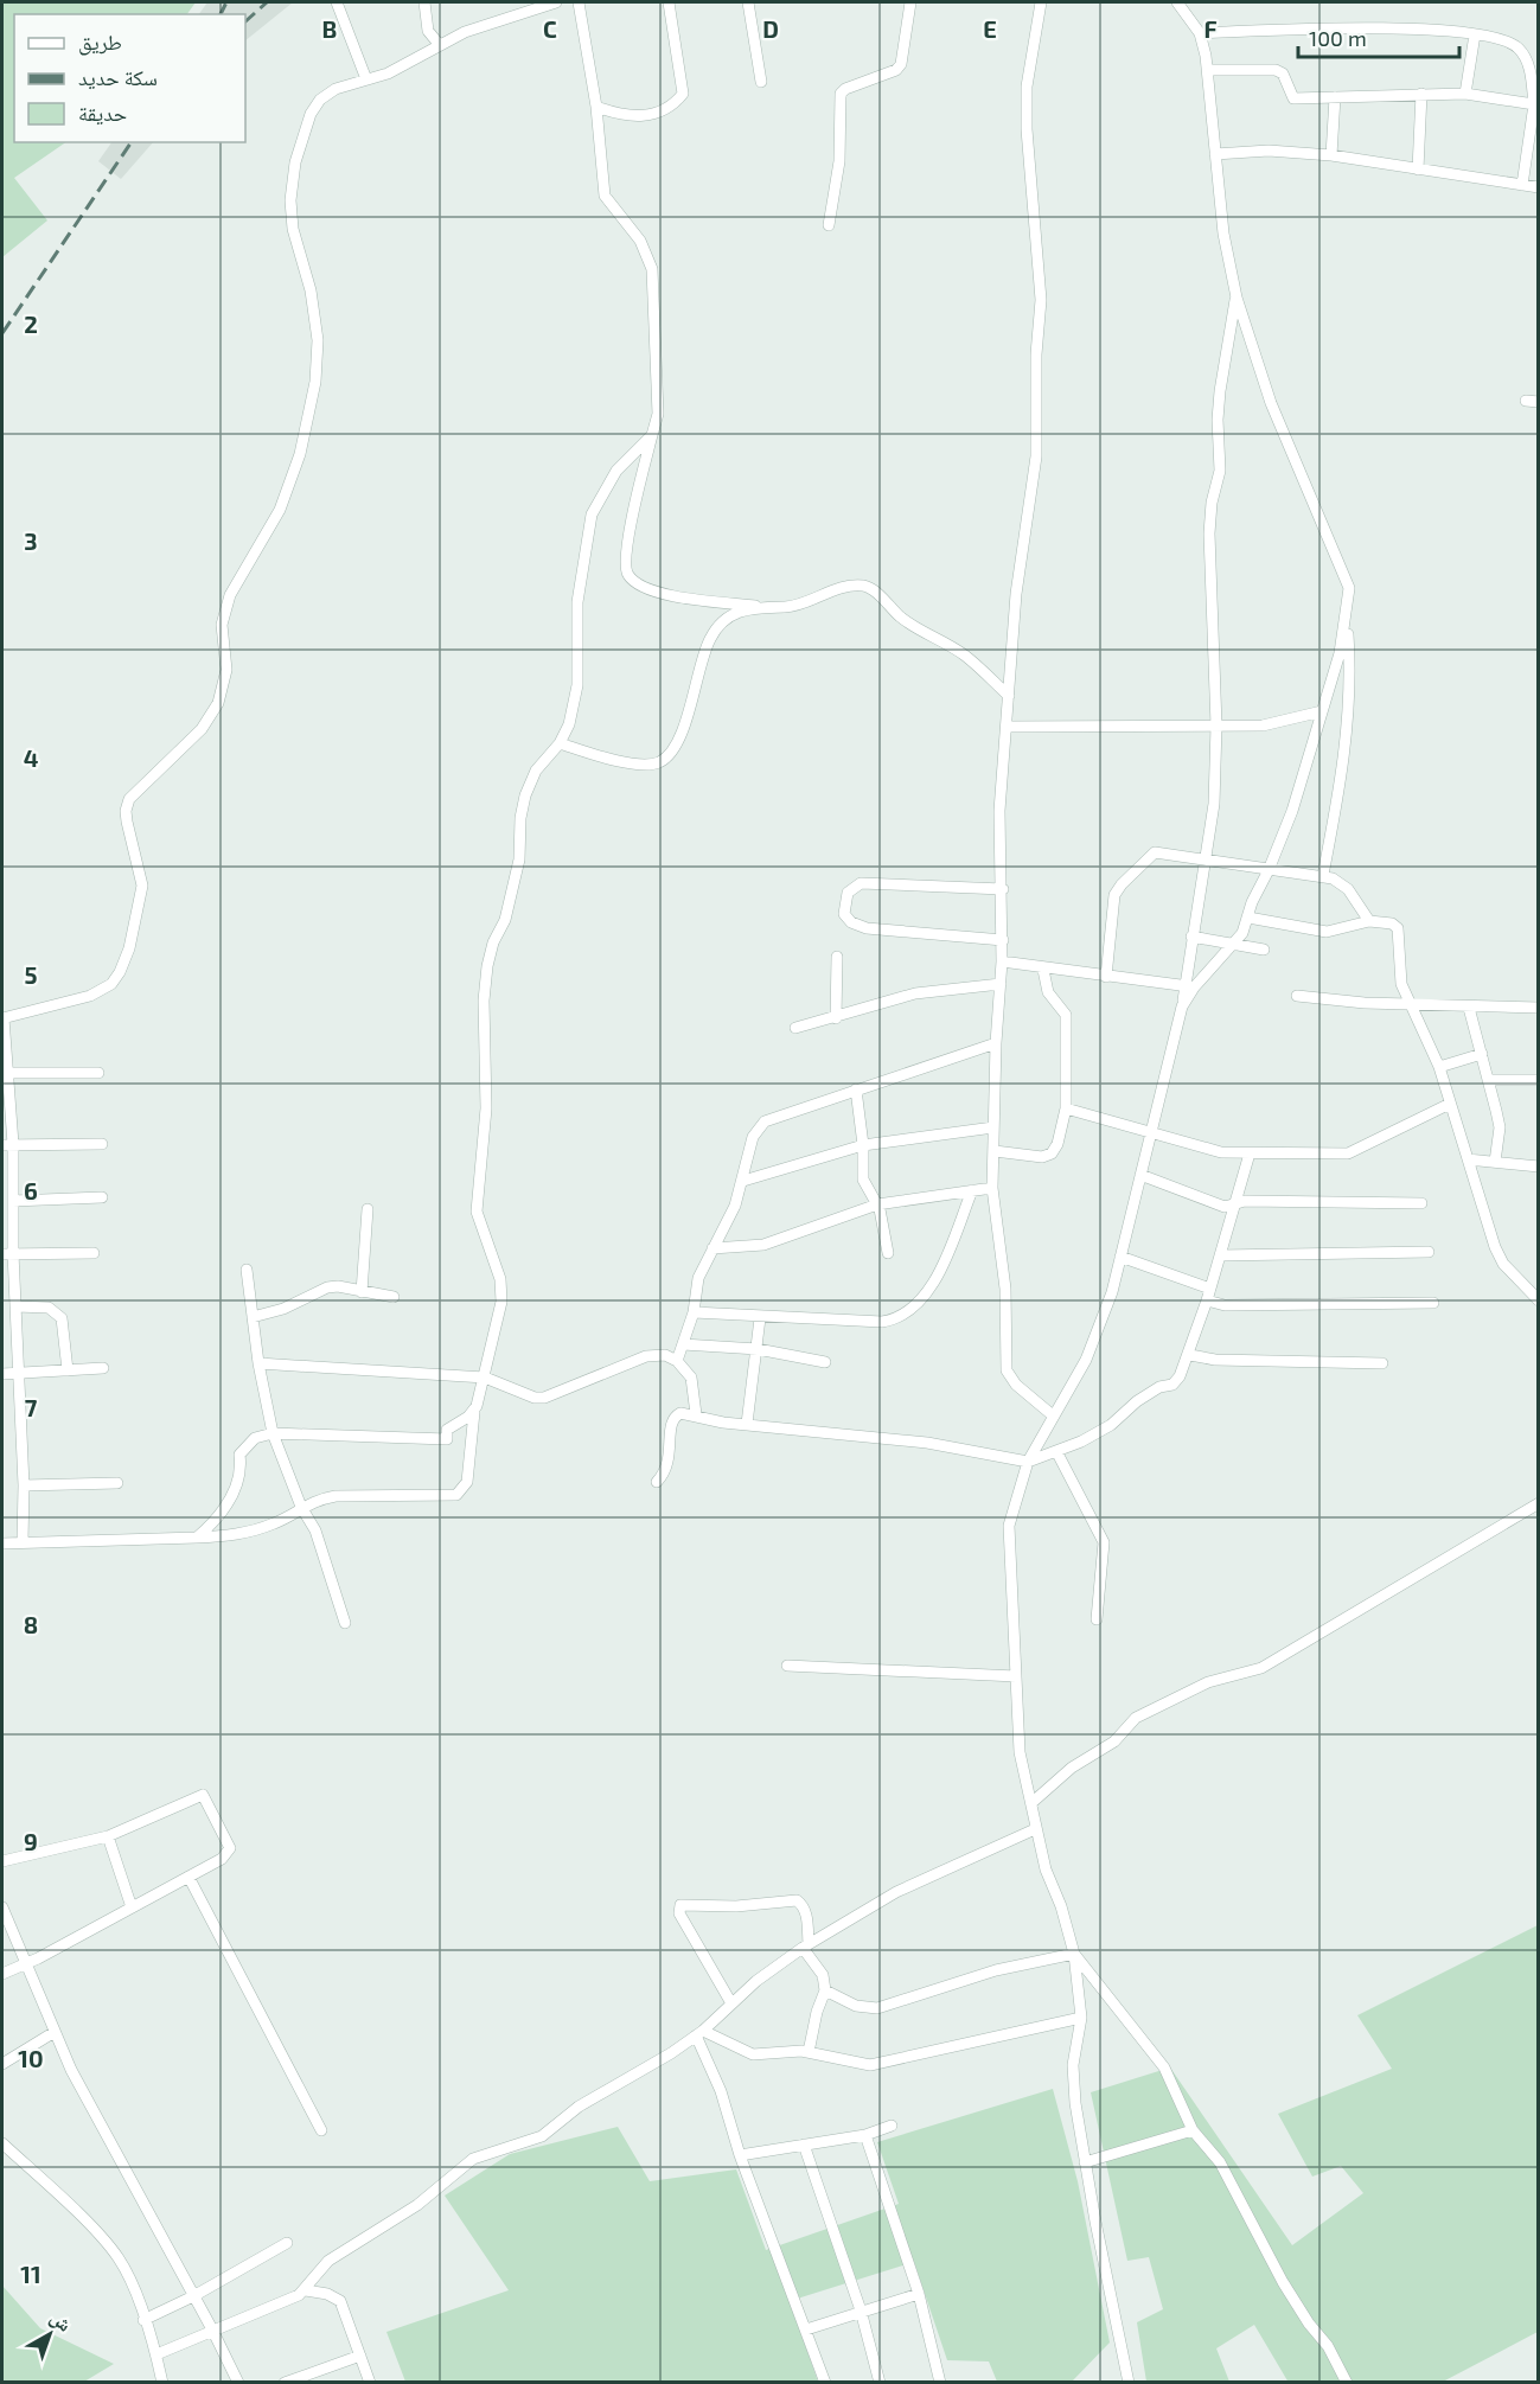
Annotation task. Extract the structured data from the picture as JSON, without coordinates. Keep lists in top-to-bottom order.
{
  "legend": ["طريق", "سكة حديد", "حديقة"],
  "scale_bar": "100 m",
  "north": "top right",
  "grid": {
    "columns": [
      "B",
      "C",
      "D",
      "E",
      "F"
    ],
    "rows": [
      "2",
      "3",
      "4",
      "5",
      "6",
      "7",
      "8",
      "9",
      "10",
      "11"
    ]
  }
}
